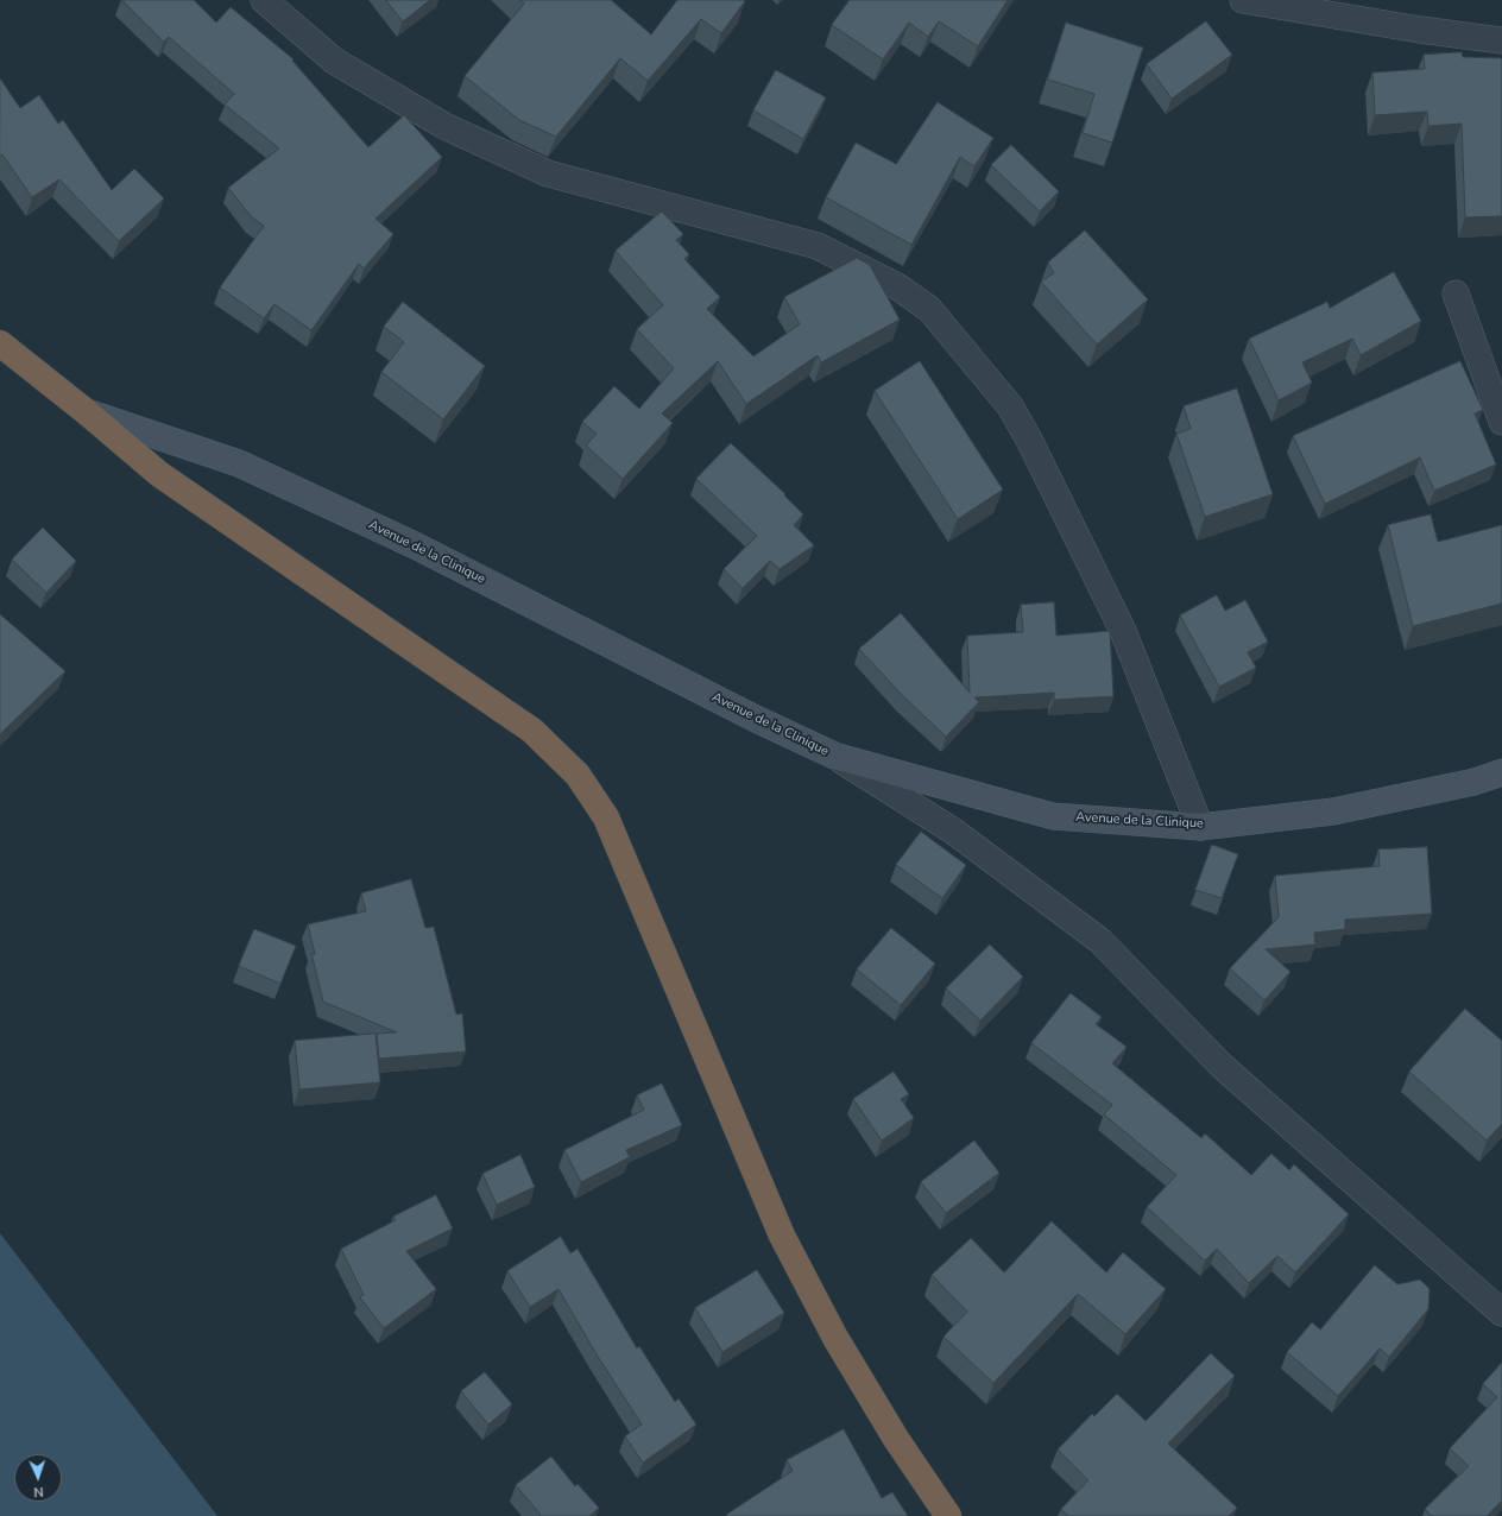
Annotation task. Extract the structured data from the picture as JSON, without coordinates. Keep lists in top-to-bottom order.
{
  "streets": {
    "street": ["Avenue de la Clinique"]
  },
  "north": "bottom"
}
